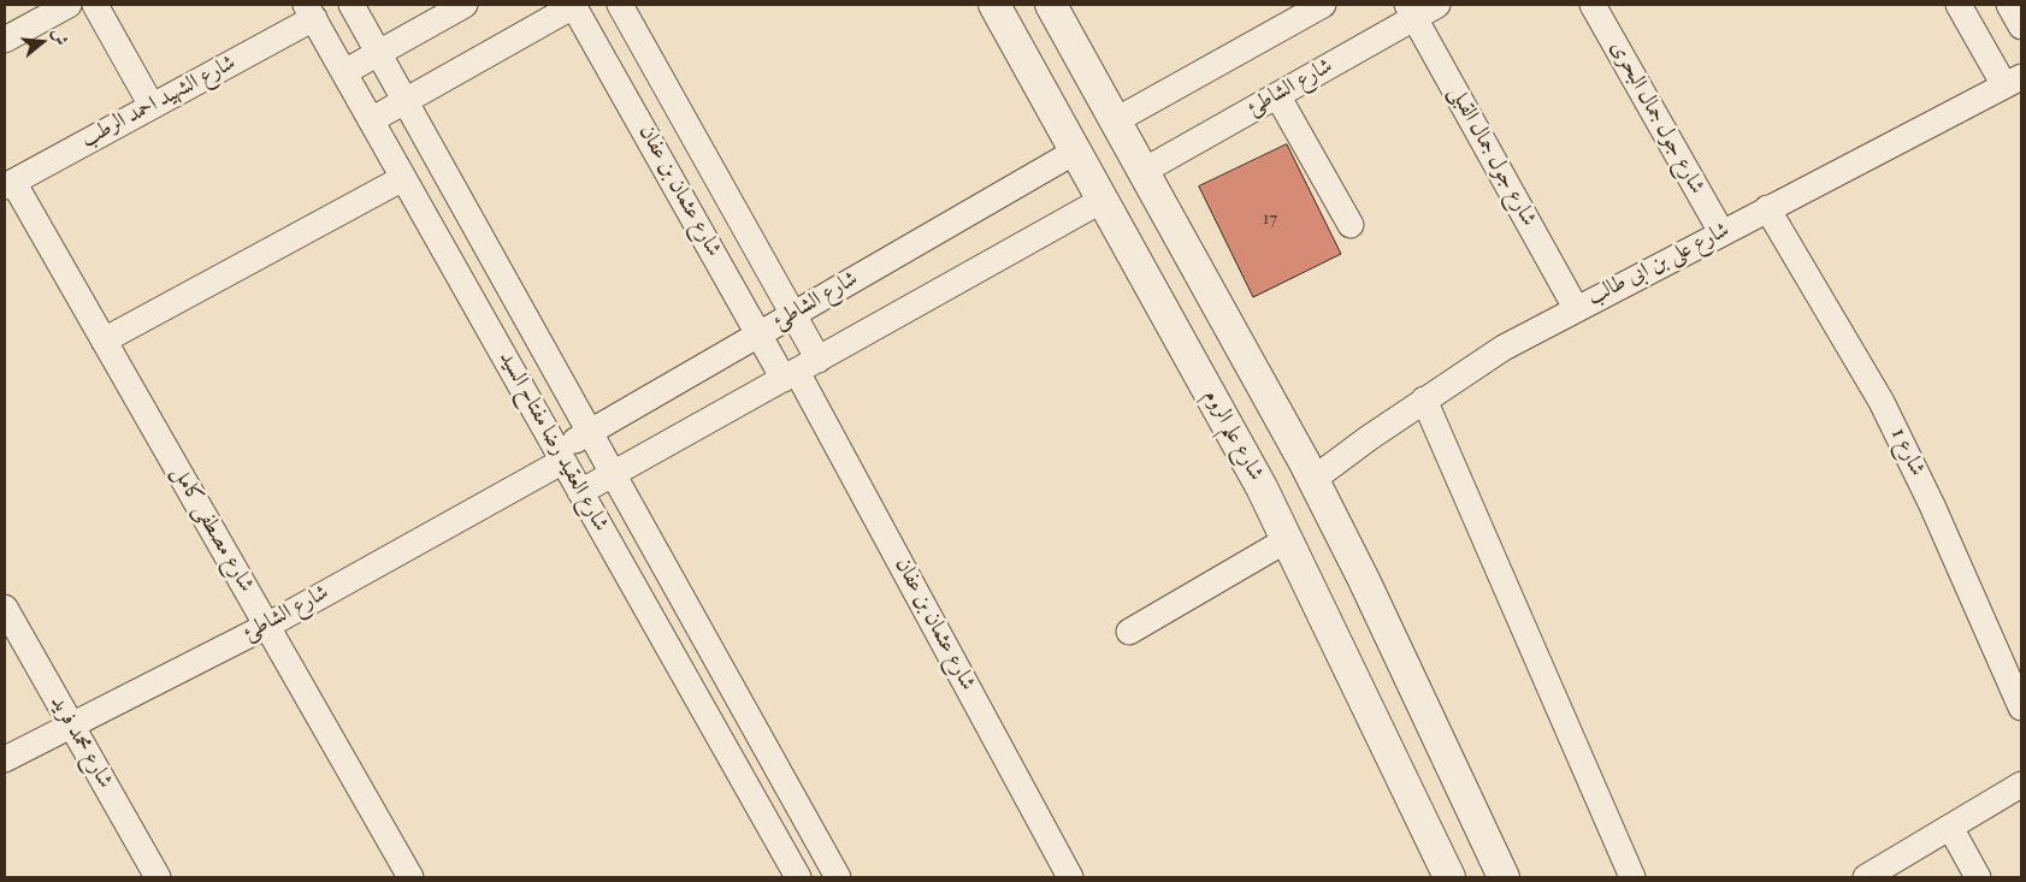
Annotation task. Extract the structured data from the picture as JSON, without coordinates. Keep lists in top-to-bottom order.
{
  "streets": {
    "street": [
      "شارع الشاطئ",
      "شارع الشهيد احمد الرطب",
      "شارع جول جمال البحرى",
      "شارع جول جمال القبلى",
      "شارع عثمان بن عفان",
      "شارع على بن ابى طالب",
      "شارع علم الروم",
      "شارع العقيد رضا مفتاح السيد",
      "شارع 1",
      "شارع مصطفى كامل",
      "شارع محمد فريد"
    ]
  },
  "crossings": [
    ["شارع الشاطئ", "شارع جول جمال القبلى"],
    ["شارع الشاطئ", "شارع عثمان بن عفان"],
    ["شارع الشاطئ", "شارع علم الروم"],
    ["شارع الشاطئ", "شارع العقيد رضا مفتاح السيد"],
    ["شارع الشاطئ", "شارع مصطفى كامل"],
    ["شارع الشاطئ", "شارع محمد فريد"],
    ["شارع الشهيد احمد الرطب", "شارع العقيد رضا مفتاح السيد"],
    ["شارع الشهيد احمد الرطب", "شارع مصطفى كامل"],
    ["شارع جول جمال البحرى", "شارع على بن ابى طالب"],
    ["شارع جول جمال القبلى", "شارع على بن ابى طالب"],
    ["شارع على بن ابى طالب", "شارع 1"]
  ],
  "house_numbers": ["17"],
  "north": "right"
}
